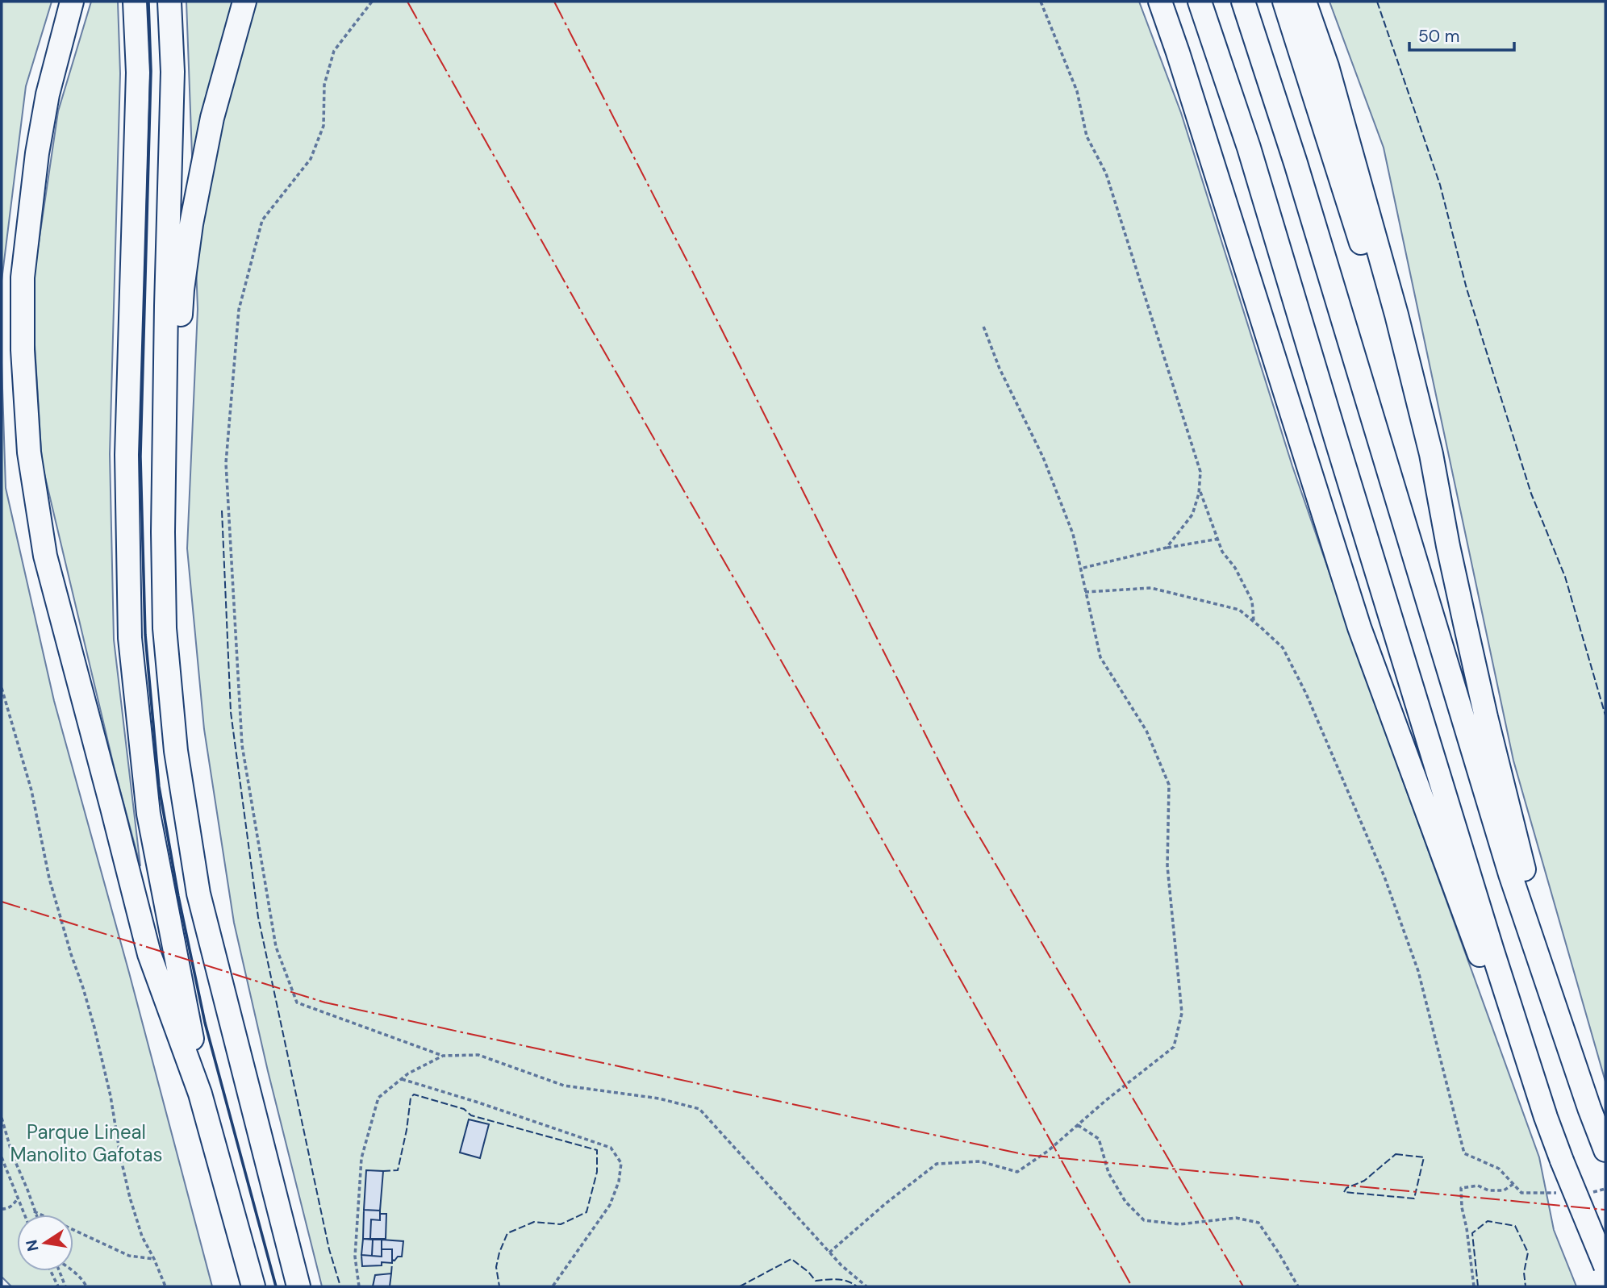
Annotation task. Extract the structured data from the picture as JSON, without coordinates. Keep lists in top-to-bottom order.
{
  "parks": ["Parque Lineal Manolito Gafotas"],
  "scale_bar": "50 m",
  "north": "left"
}
